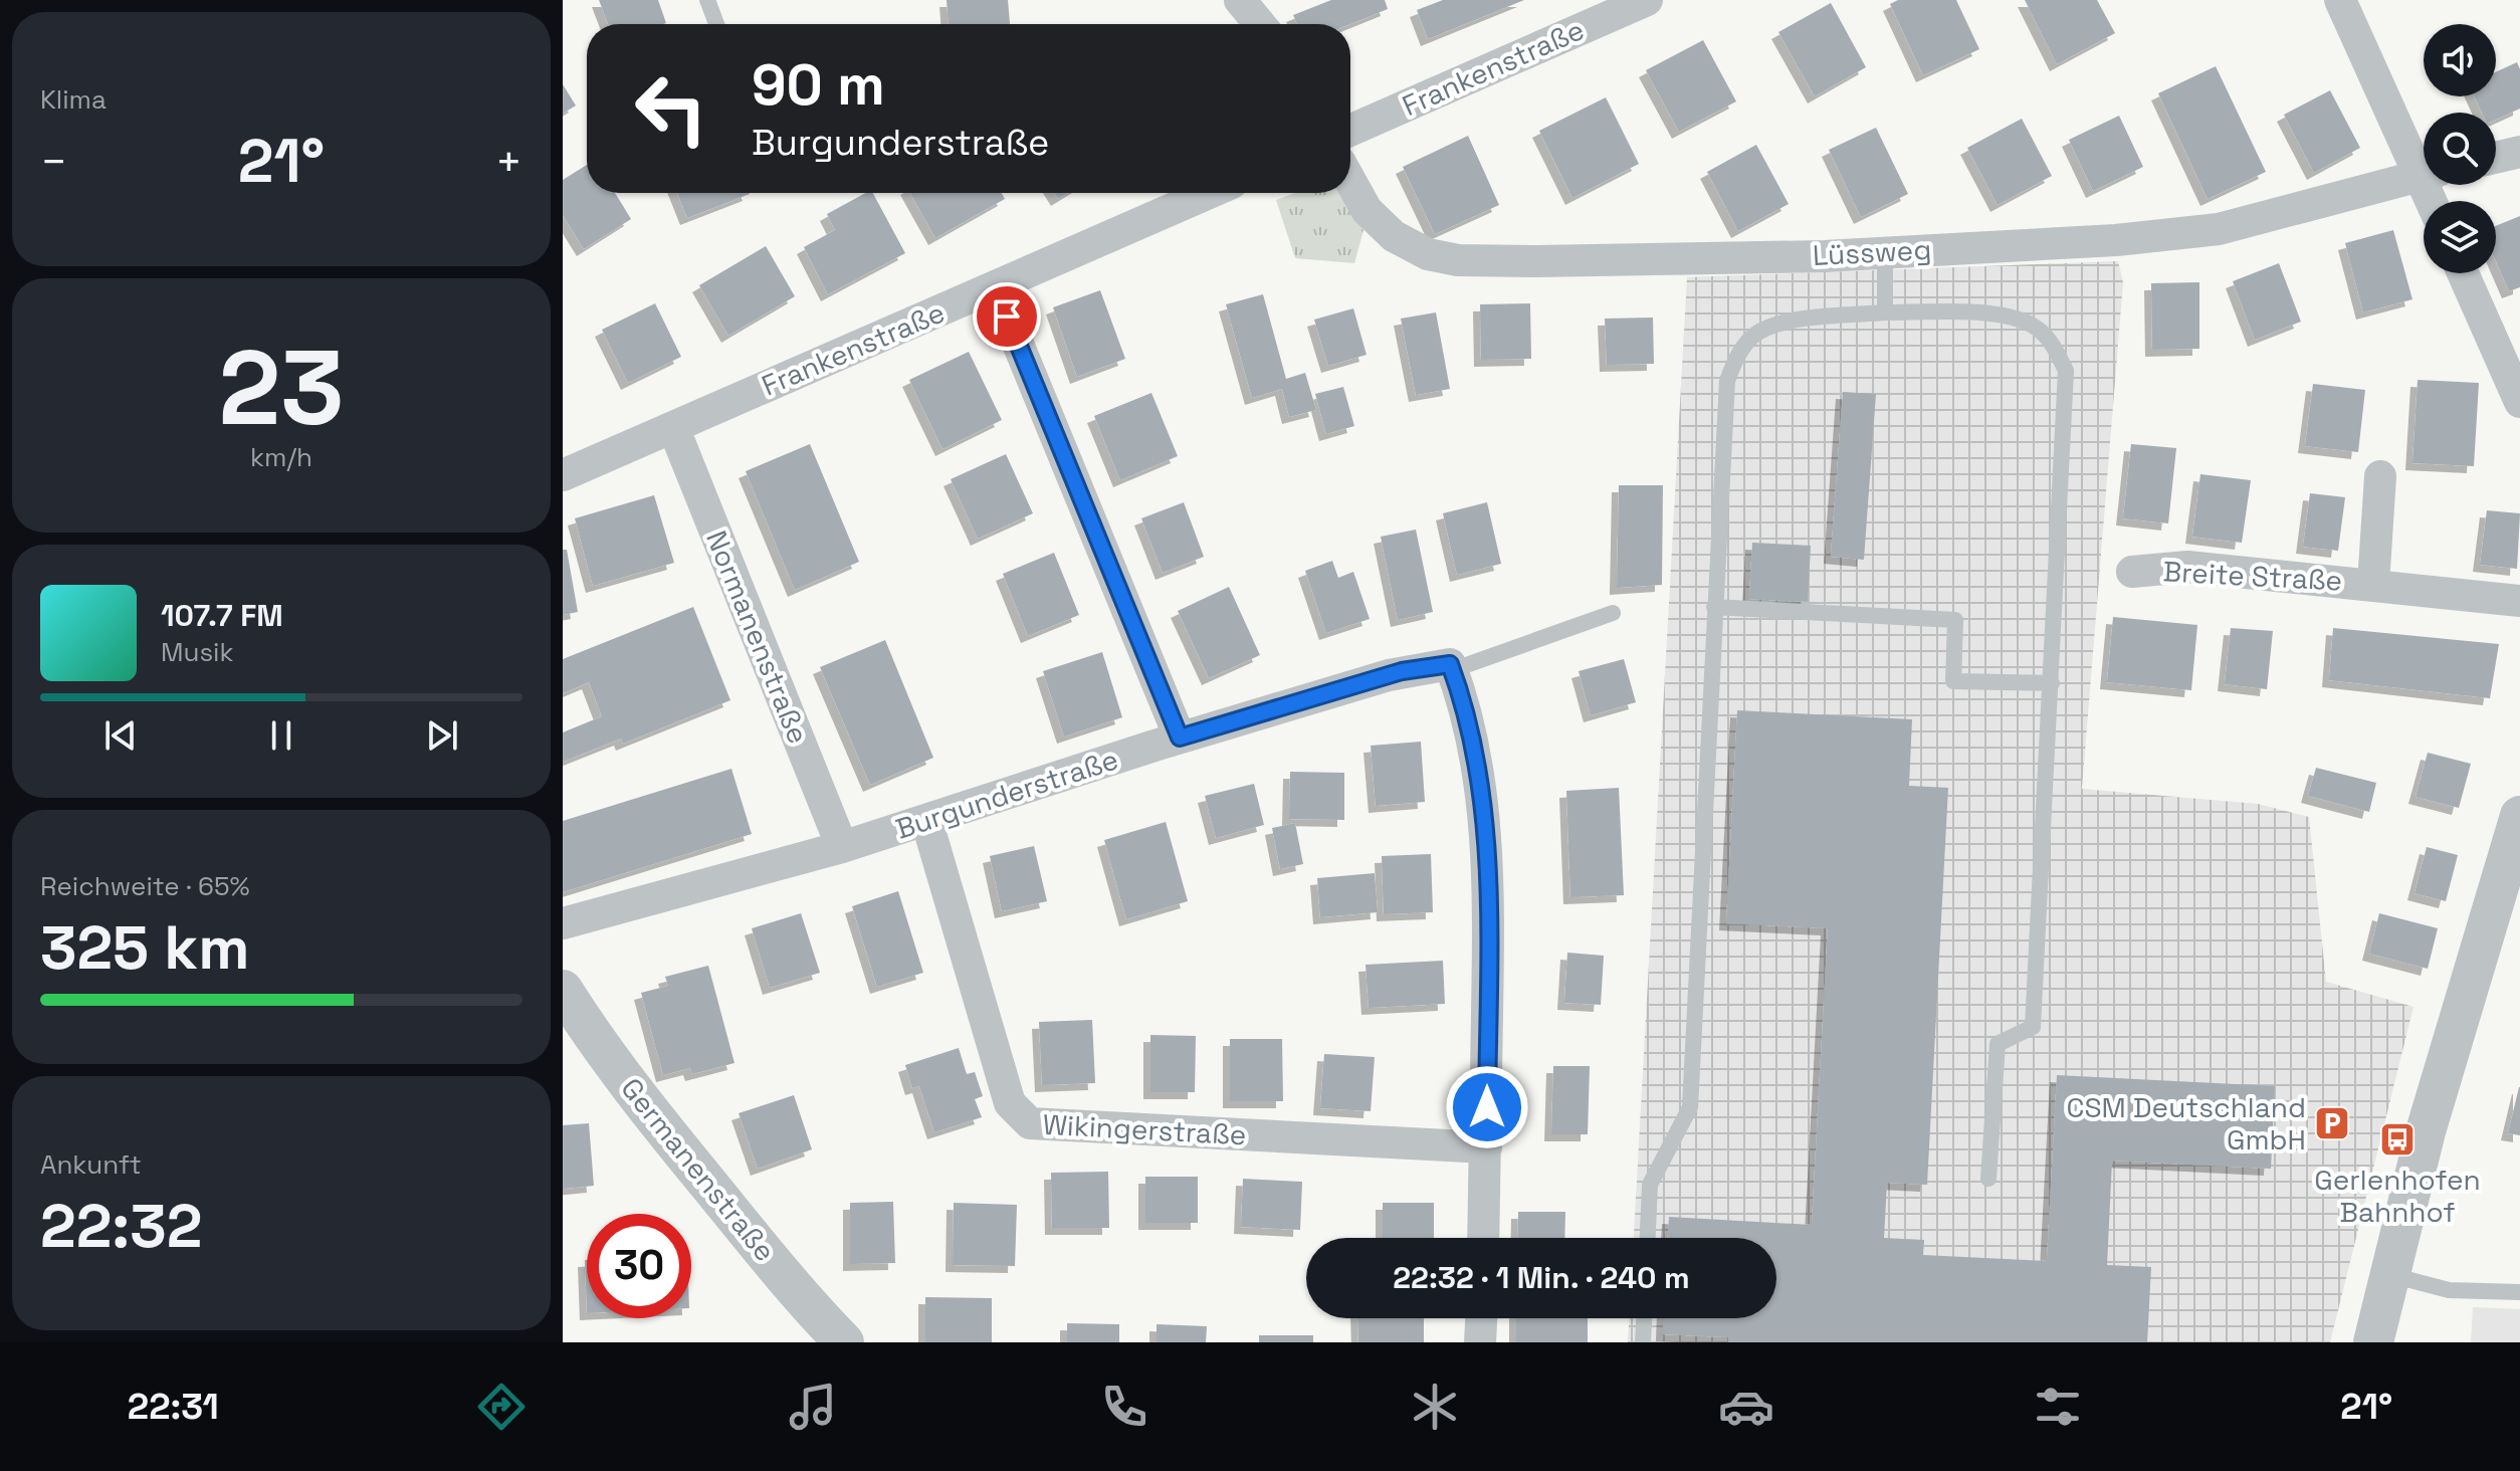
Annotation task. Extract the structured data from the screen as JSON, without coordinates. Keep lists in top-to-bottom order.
{
  "streets": {
    "street": [
      "Frankenstraße",
      "Lüssweg",
      "Breite Straße",
      "Normanenstraße",
      "Burgunderstraße",
      "Wikingerstraße",
      "Germanenstraße"
    ]
  },
  "crossings": [
    ["Frankenstraße", "Normanenstraße"],
    ["Normanenstraße", "Burgunderstraße"],
    ["Burgunderstraße", "Wikingerstraße"]
  ],
  "places": {
    "parking": ["CSM Deutschland GmbH"],
    "bus stop": ["Gerlenhofen Bahnhof"]
  },
  "page": {
    "tile": [
      "Klima",
      ["23", "km/h"],
      ["Reichweite · 65%", "325 km"],
      ["Ankunft", "22:32"]
    ],
    "turn": ["90 m", "Burgunderstraße"],
    "heat": ["−", "21°", "+"],
    "song": ["107.7 FM", "Musik"],
    "limit": "30",
    "trip": "22:32 · 1 Min. · 240 m",
    "tabs": ["22:31", "21°"]
  }
}
